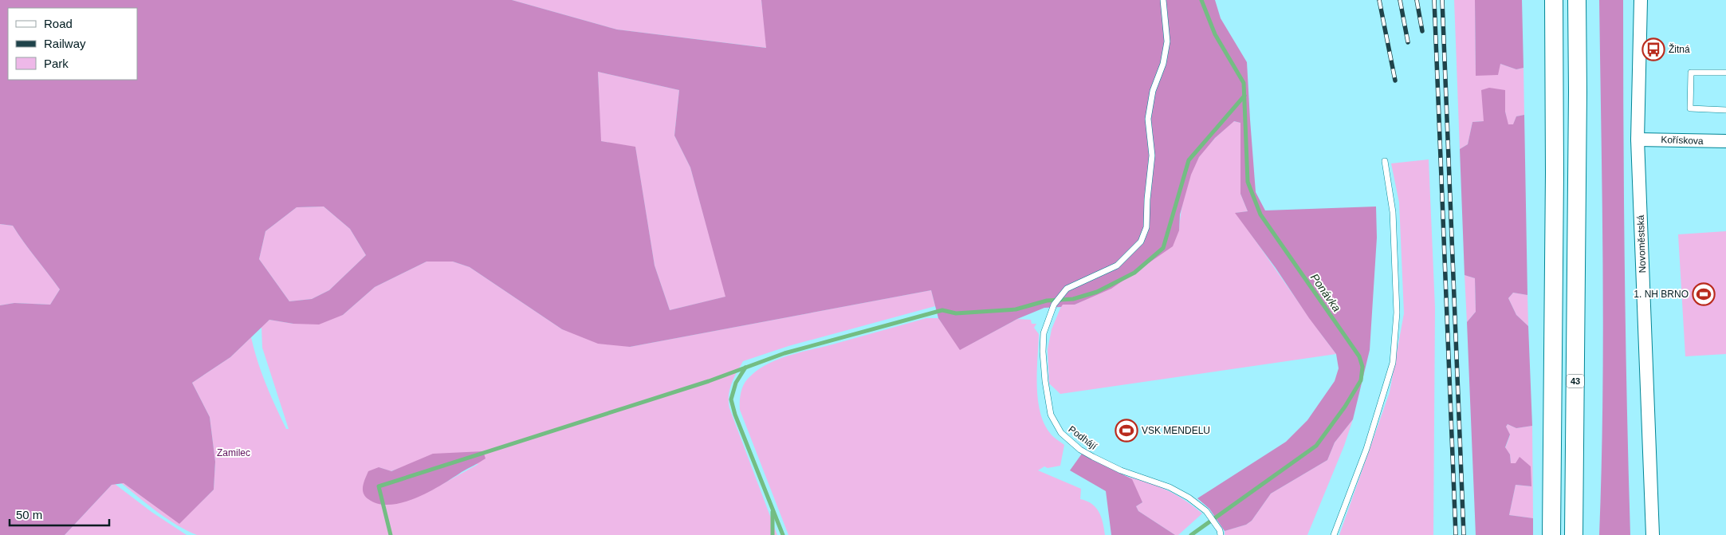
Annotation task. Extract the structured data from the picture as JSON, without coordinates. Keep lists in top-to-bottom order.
{
  "streets": {
    "highway": ["43"],
    "street": ["Kořískova", "Novoměstská"],
    "lane": ["Podhájí"]
  },
  "crossings": [
    ["Kořískova", "Novoměstská"]
  ],
  "water": ["Ponávka"],
  "parks": ["Zamilec"],
  "places": {
    "bus stop": ["Žitná"],
    "sports": ["1. NH BRNO", "VSK MENDELU"]
  },
  "legend": ["Road", "Railway", "Park"],
  "scale_bar": "50 m"
}
